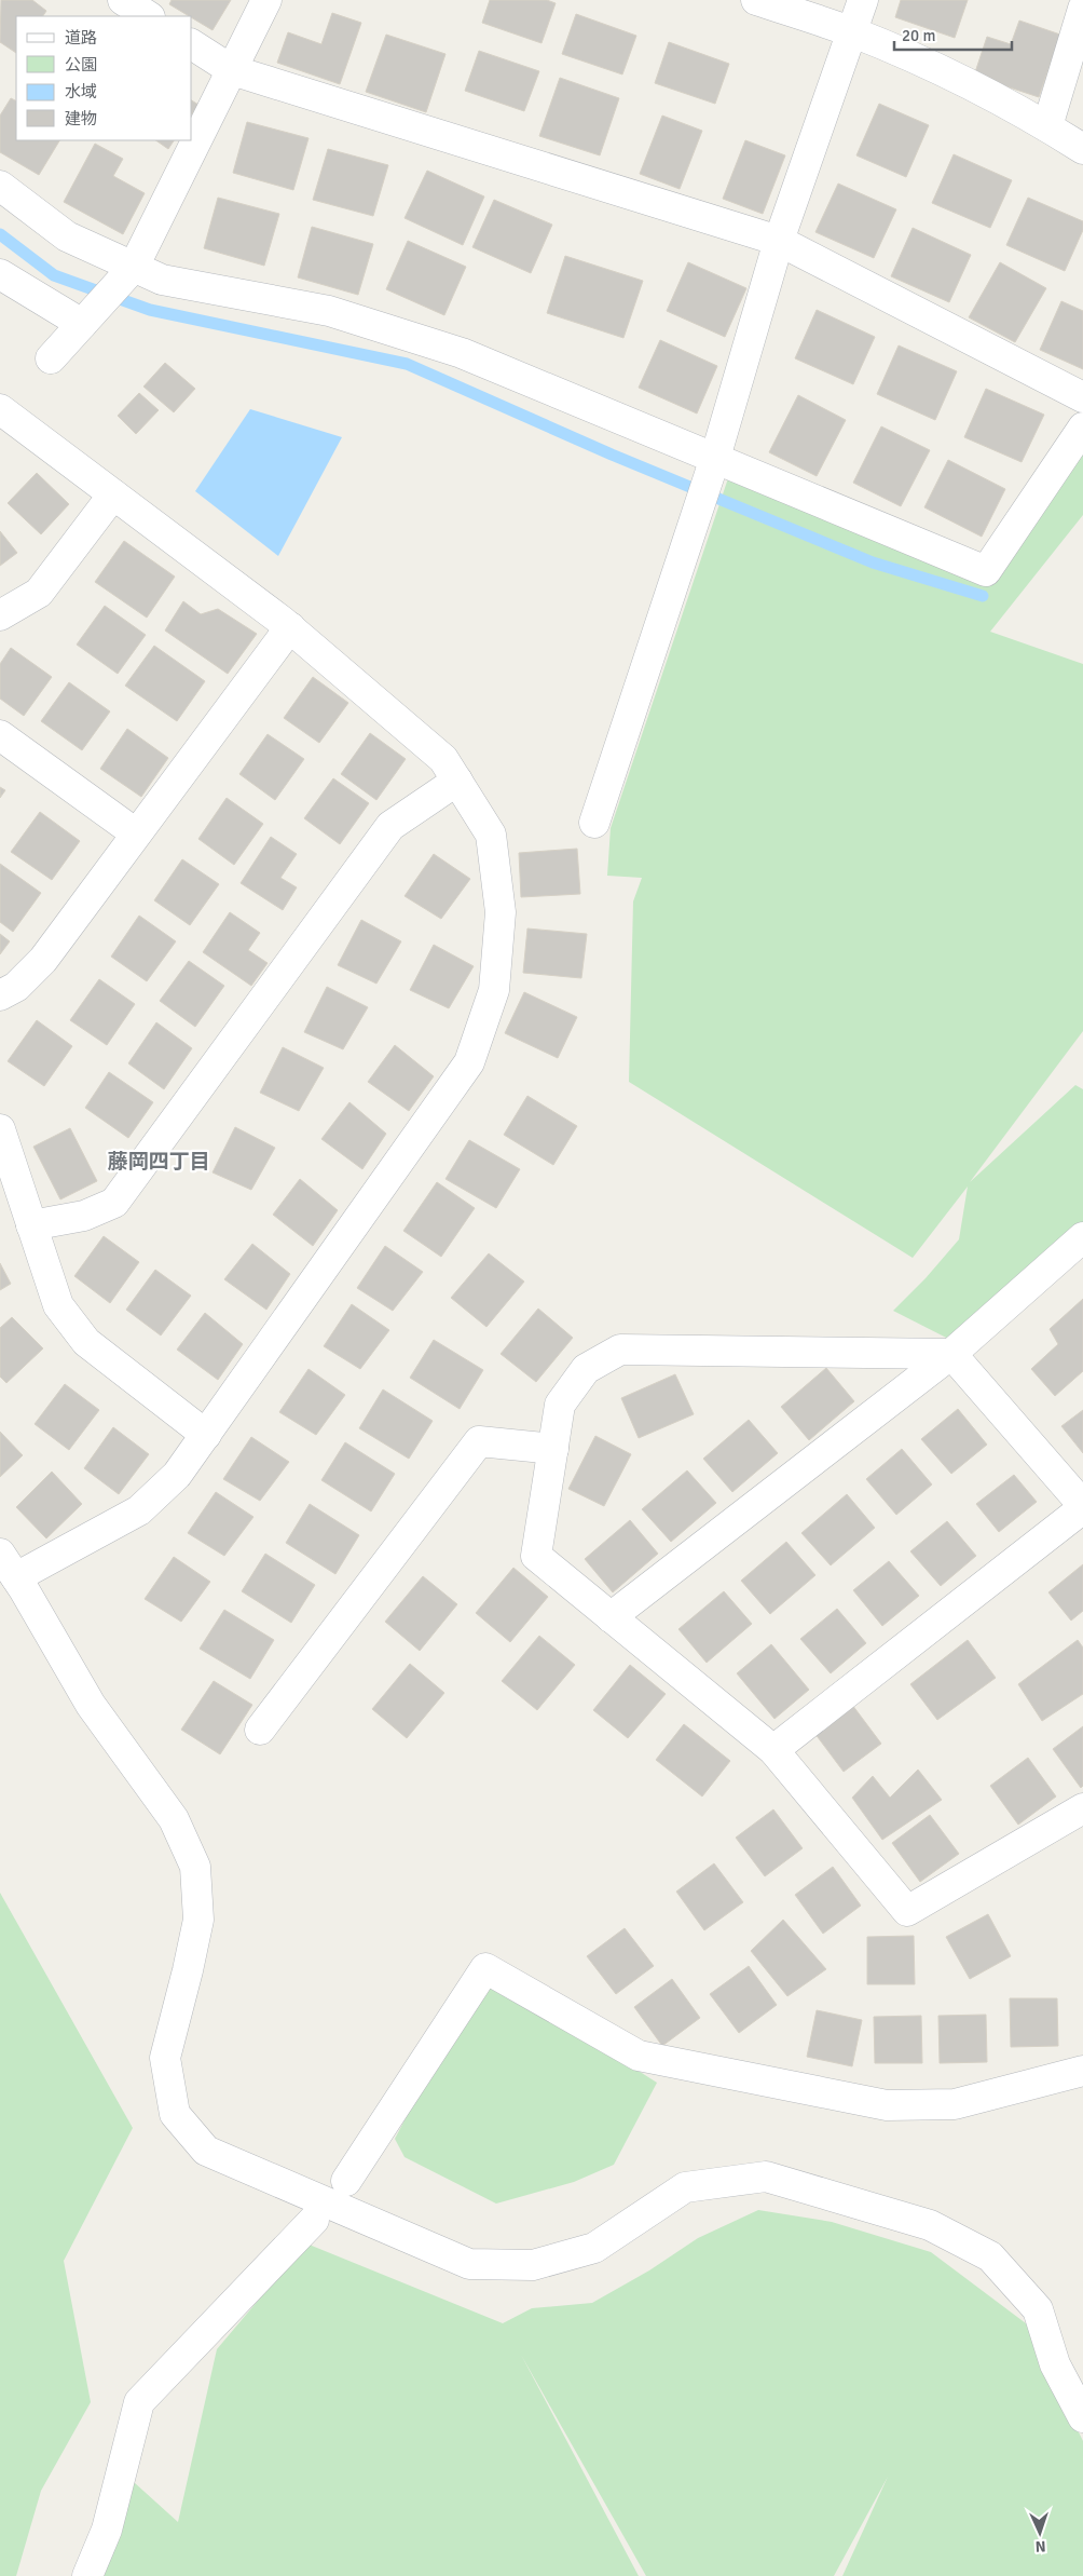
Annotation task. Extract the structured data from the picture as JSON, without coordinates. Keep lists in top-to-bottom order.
{
  "districts": ["藤岡四丁目"],
  "legend": [
    "道路",
    "公園",
    "水域",
    "建物"
  ],
  "scale_bar": "20 m",
  "north": "bottom"
}
